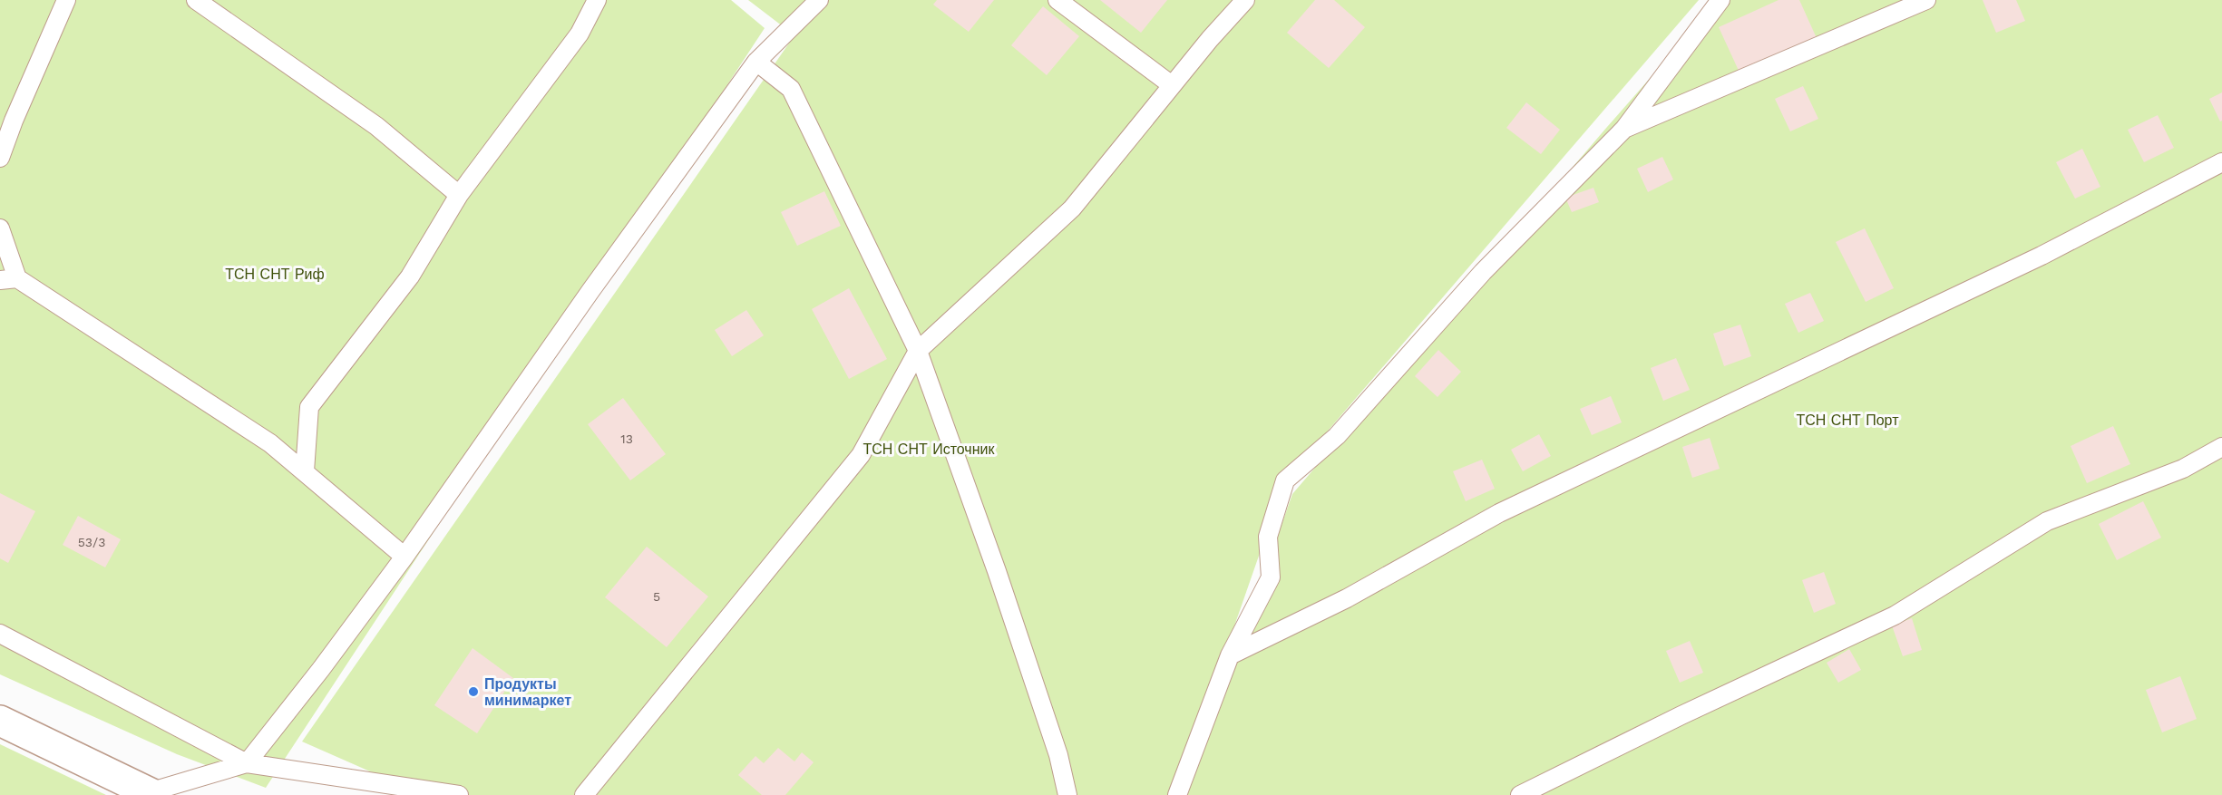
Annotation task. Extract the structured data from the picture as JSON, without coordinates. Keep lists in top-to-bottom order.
{
  "parks": ["ТСН СНТ Риф", "ТСН СНТ Порт", "ТСН СНТ Источник"],
  "places": ["Продукты минимаркет"],
  "house_numbers": ["13", "53/3", "5"]
}
